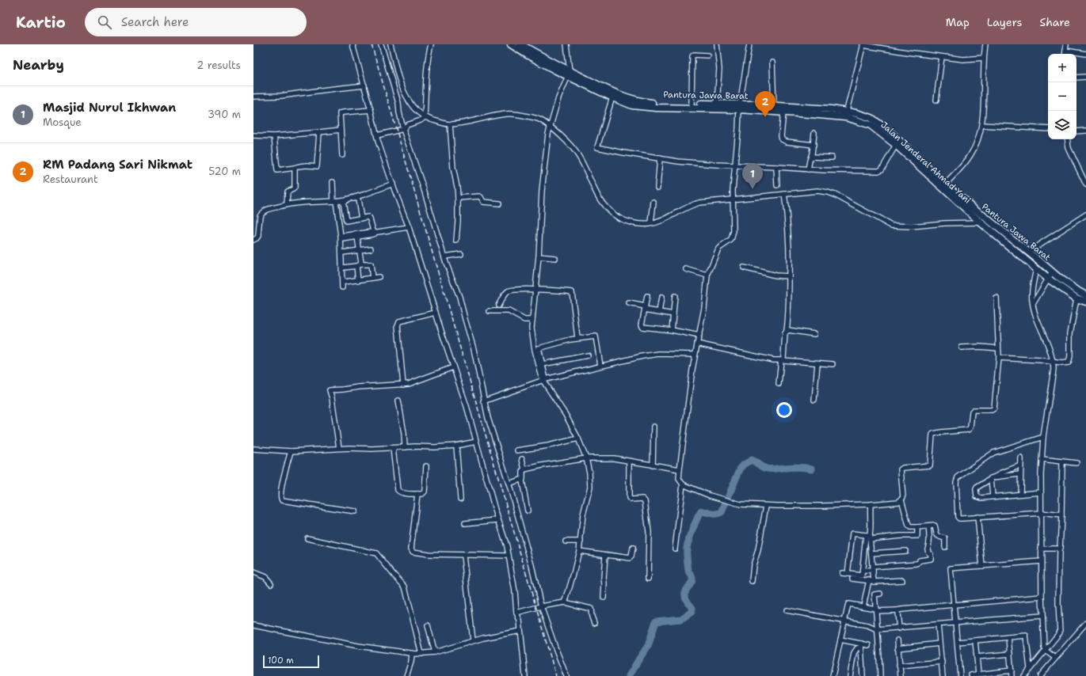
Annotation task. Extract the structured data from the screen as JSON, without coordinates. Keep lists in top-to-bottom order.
{
  "streets": {
    "highway": ["Pantura Jawa Barat", "Jalan Jenderal Ahmad Yani"]
  },
  "crossings": [
    ["Pantura Jawa Barat", "Jalan Jenderal Ahmad Yani"]
  ],
  "scale_bar": "100 m",
  "page": {
    "header": "Kartio",
    "search": "Search here",
    "nav": ["Map", "Layers", "Share"],
    "heading": ["Nearby", "2 results"],
    "map_buttons": ["+", "−"],
    "list": [
      {
        "mark": "1",
        "name": "Masjid Nurul Ikhwan",
        "note": "Mosque",
        "value": "390 m"
      },
      {
        "mark": "2",
        "name": "RM Padang Sari Nikmat",
        "note": "Restaurant",
        "value": "520 m"
      }
    ],
    "pins": ["2", "1"],
    "scale": "100 m"
  }
}
